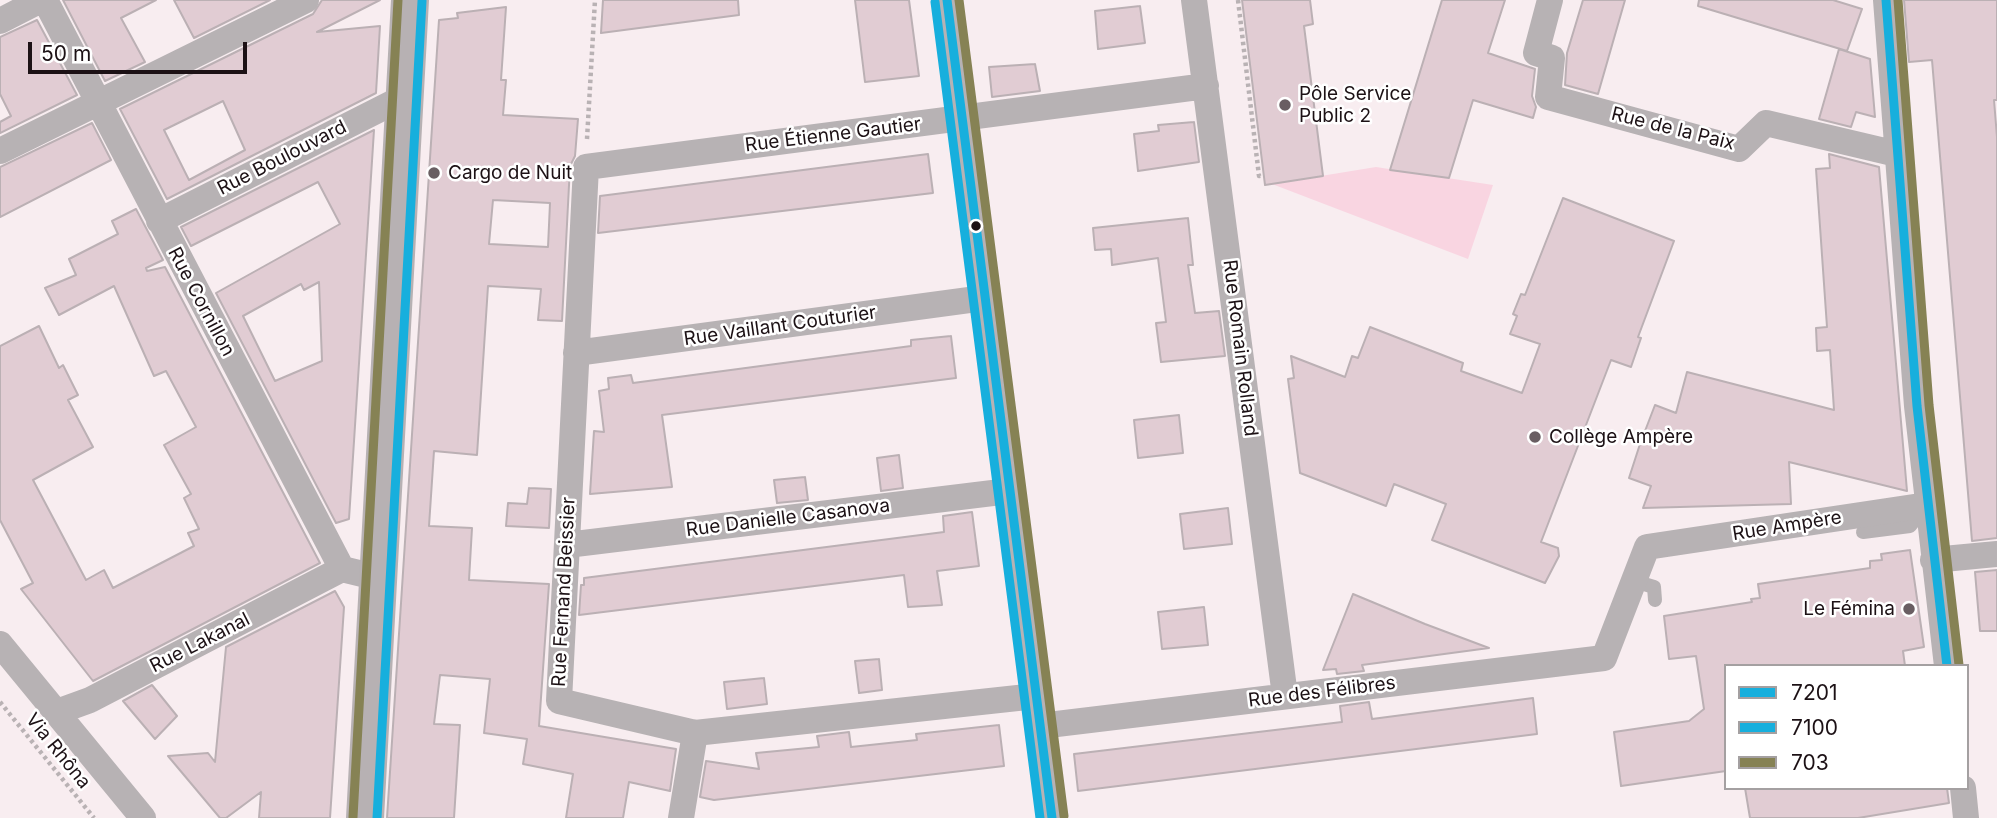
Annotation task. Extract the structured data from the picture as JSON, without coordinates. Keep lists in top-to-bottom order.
{
  "streets": {
    "street": [
      "Rue de la Paix",
      "Rue Étienne Gautier",
      "Rue Boulouvard",
      "Rue Cornillon",
      "Rue Vaillant Couturier",
      "Rue Romain Rolland",
      "Rue Danielle Casanova",
      "Rue Ampère",
      "Rue Fernand Beissier",
      "Rue Lakanal",
      "Rue des Félibres"
    ],
    "path": ["Via Rhôna"]
  },
  "crossings": [
    ["Rue Étienne Gautier", "Rue Romain Rolland"],
    ["Rue Étienne Gautier", "Rue Fernand Beissier"],
    ["Rue Boulouvard", "Rue Cornillon"],
    ["Rue Cornillon", "Rue Lakanal"],
    ["Rue Vaillant Couturier", "Rue Fernand Beissier"],
    ["Rue Romain Rolland", "Rue des Félibres"],
    ["Rue Danielle Casanova", "Rue Fernand Beissier"],
    ["Rue Ampère", "Rue des Félibres"]
  ],
  "places": [
    "Pôle Service Public 2",
    "Cargo de Nuit",
    "Collège Ampère",
    "Le Fémina"
  ],
  "lines": ["transit line 7201", "transit line 703", "transit line 7100"],
  "legend": ["7201", "7100", "703"],
  "scale_bar": "50 m"
}
